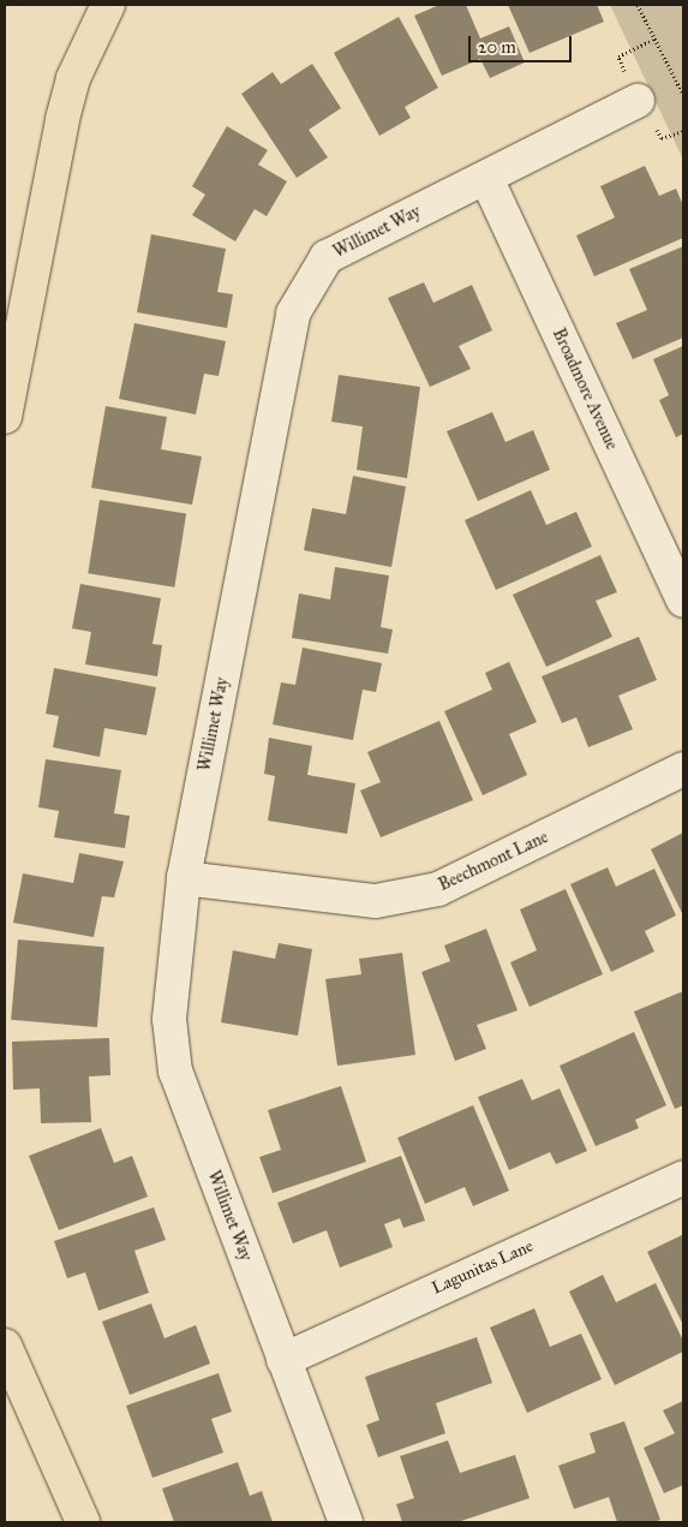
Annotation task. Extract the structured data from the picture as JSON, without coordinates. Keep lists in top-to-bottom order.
{
  "streets": {
    "street": [
      "Willimet Way",
      "Broadmore Avenue",
      "Beechmont Lane",
      "Lagunitas Lane"
    ]
  },
  "crossings": [
    ["Willimet Way", "Broadmore Avenue"],
    ["Willimet Way", "Beechmont Lane"],
    ["Willimet Way", "Lagunitas Lane"]
  ],
  "scale_bar": "20 m"
}
